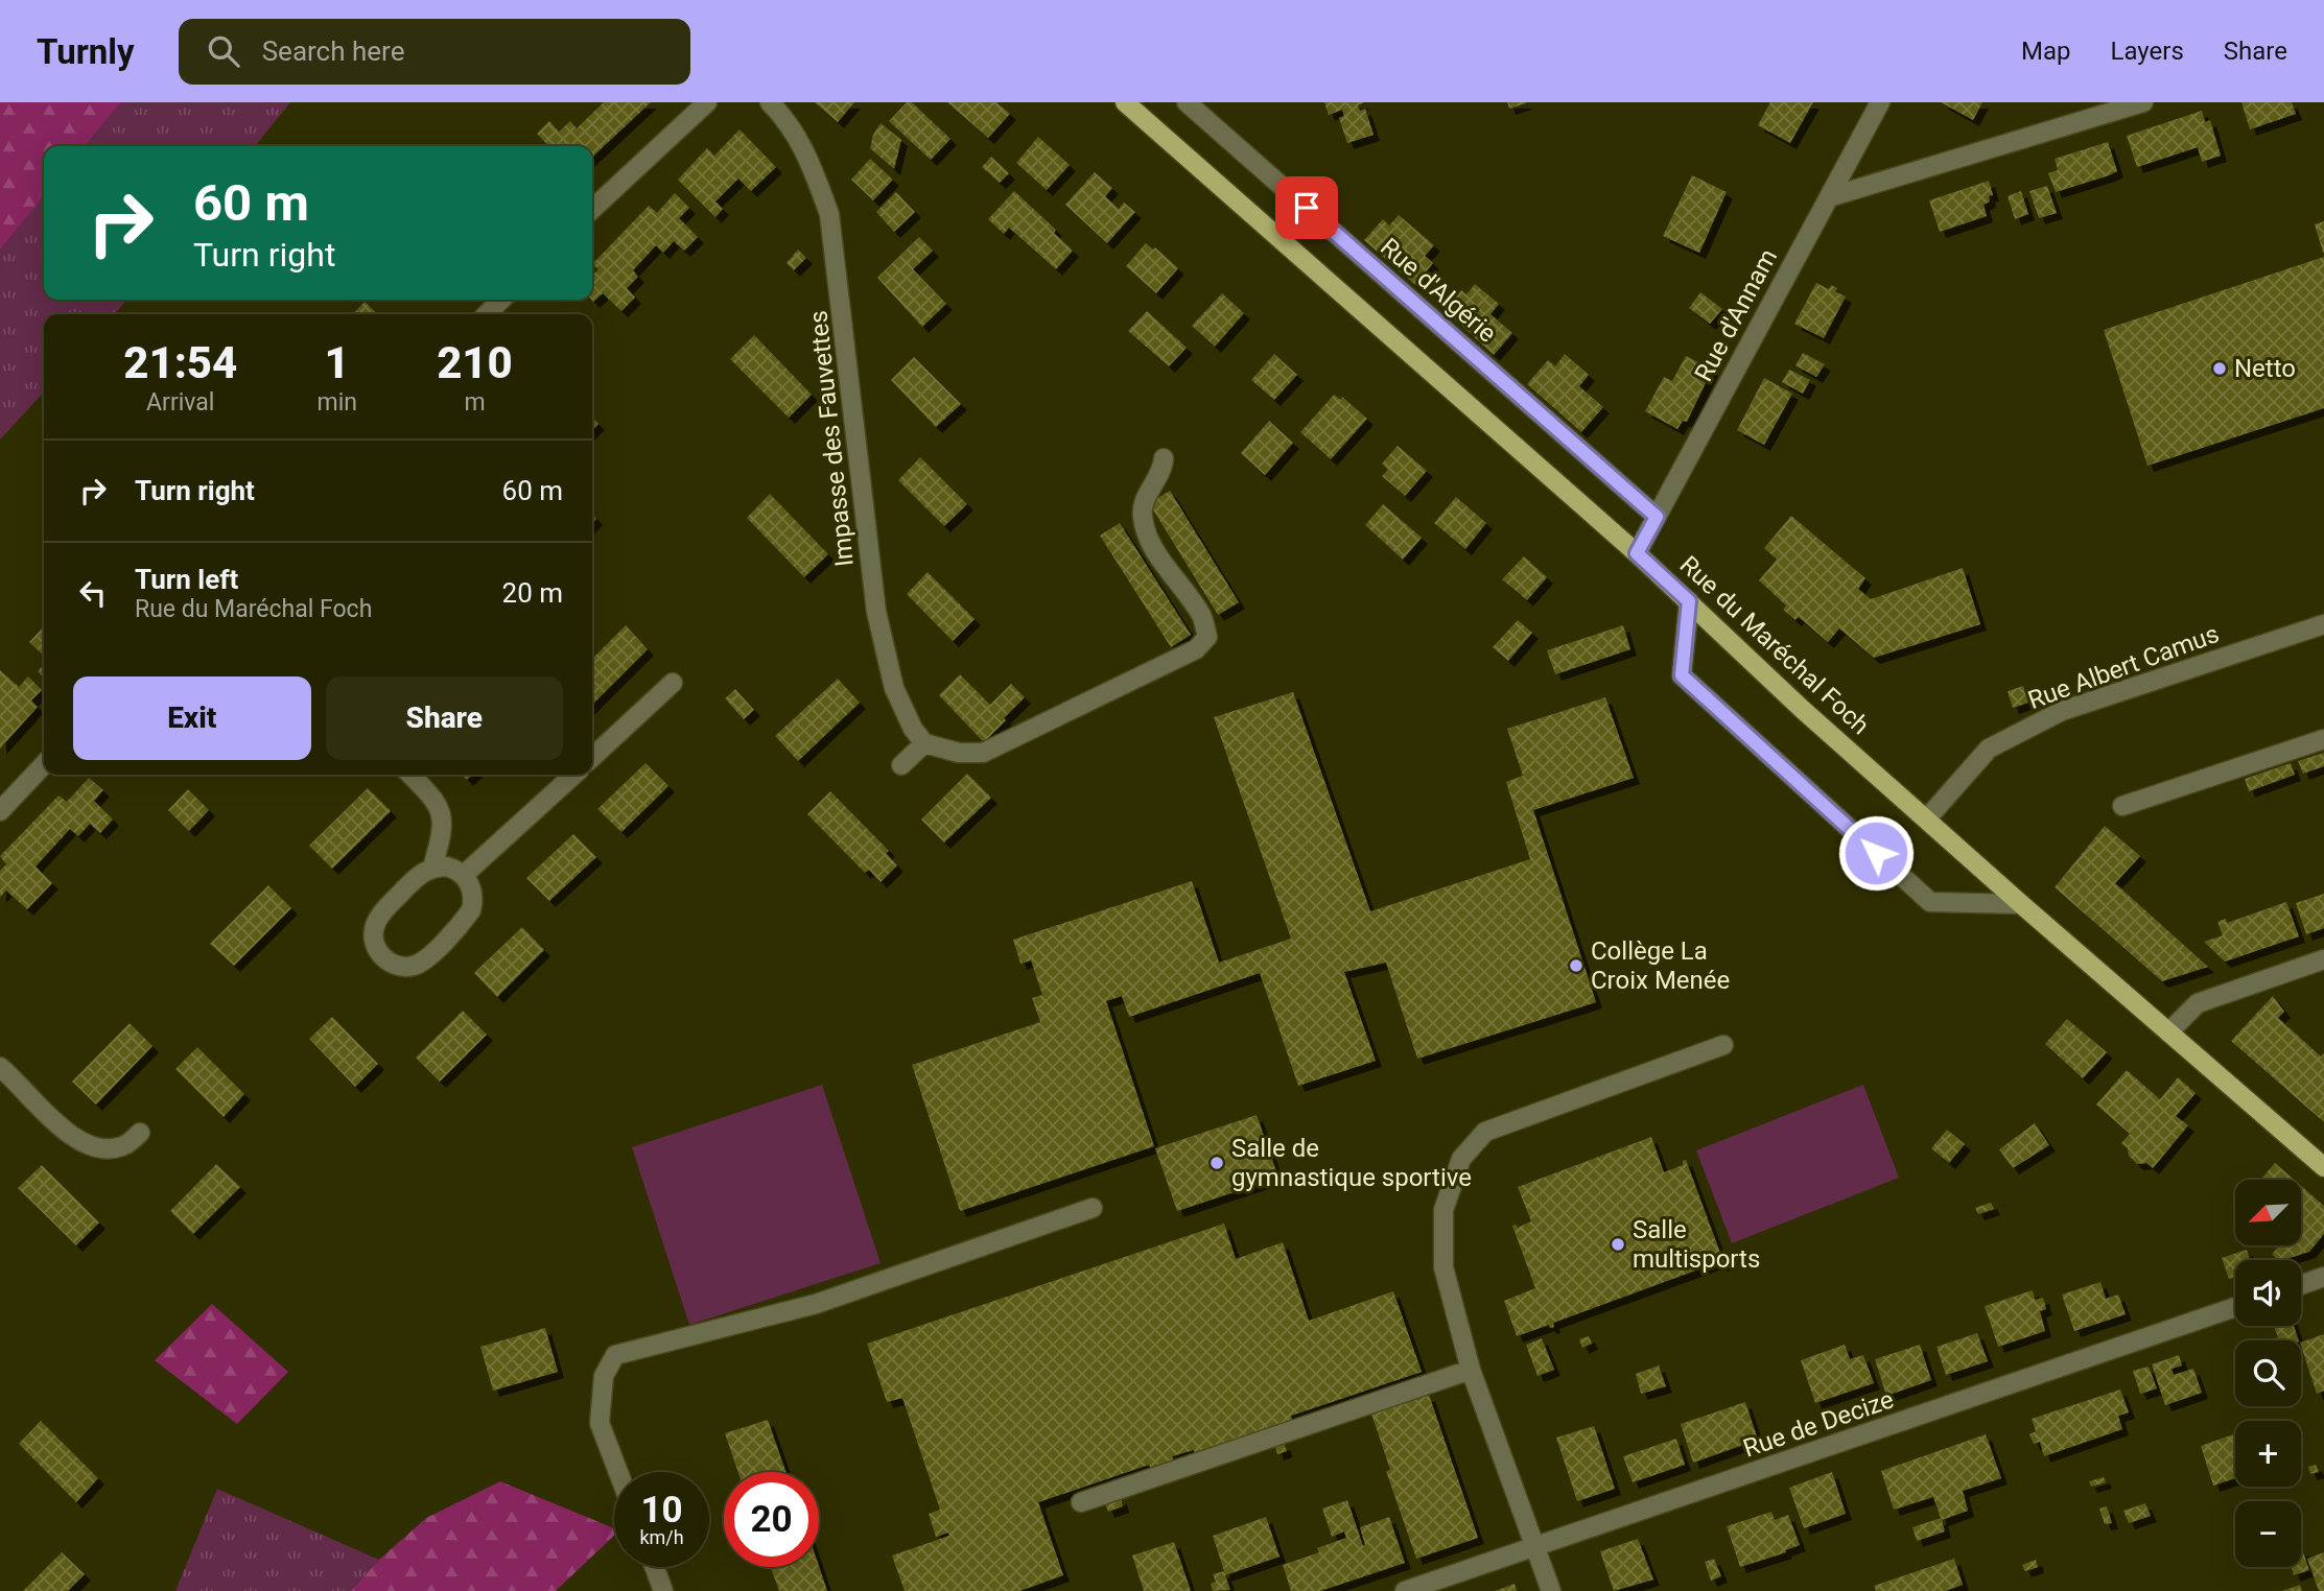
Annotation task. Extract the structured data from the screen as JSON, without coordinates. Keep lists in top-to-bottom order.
{
  "streets": {
    "main road": ["Rue du Maréchal Foch"],
    "street": [
      "Rue d'Algérie",
      "Rue d'Annam",
      "Impasse des Fauvettes",
      "Rue Albert Camus",
      "Rue de Decize"
    ]
  },
  "crossings": [
    ["Rue d'Algérie", "Rue d'Annam"],
    ["Rue d'Annam", "Rue du Maréchal Foch"],
    ["Rue du Maréchal Foch", "Rue Albert Camus"]
  ],
  "places": [
    "Netto",
    "Collège La Croix Menée",
    "Salle de gymnastique sportive",
    "Salle multisports"
  ],
  "north": "bottom left",
  "page": {
    "header": "Turnly",
    "search": "Search here",
    "nav": ["Map", "Layers", "Share"],
    "turn": ["60 m", "Turn right"],
    "eta": [
      "21:54",
      "Arrival",
      "1",
      "min",
      "210",
      "m"
    ],
    "list": [
      {
        "name": "Turn right",
        "value": "60 m"
      },
      {
        "name": "Turn left",
        "note": "Rue du Maréchal Foch",
        "value": "20 m"
      }
    ],
    "buttons": ["Exit", "Share"],
    "map_buttons": ["+", "−"],
    "speed": "10 km/h",
    "limit": "20"
  }
}
